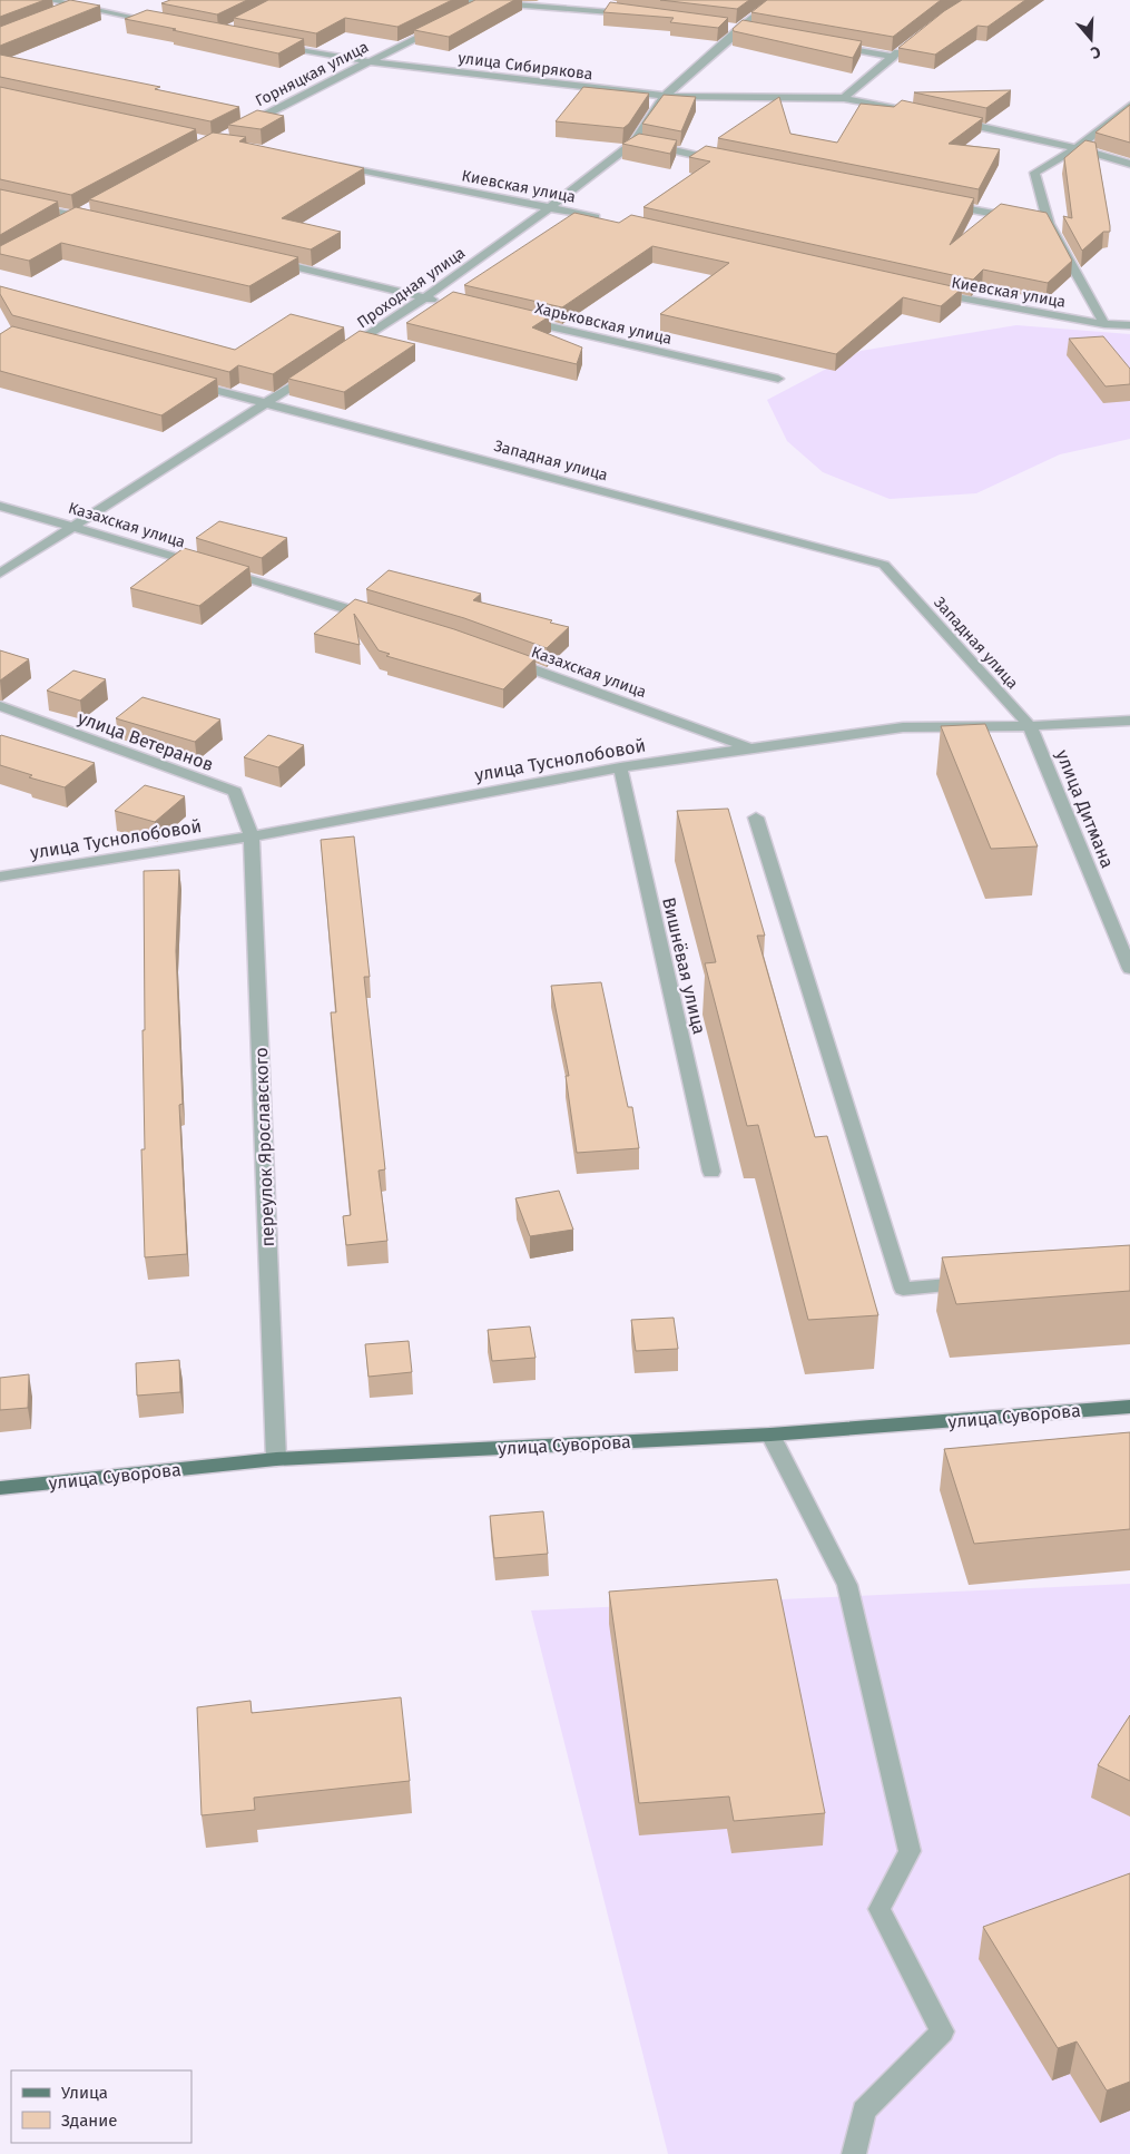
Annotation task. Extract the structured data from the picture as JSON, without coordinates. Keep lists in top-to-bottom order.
{
  "streets": {
    "main road": ["улица Суворова"],
    "street": [
      "улица Сибирякова",
      "Горняцкая улица",
      "Киевская улица",
      "Проходная улица",
      "Харьковская улица",
      "Западная улица",
      "Казахская улица",
      "улица Ветеранов",
      "улица Туснолобовой",
      "улица Дитмана",
      "Вишнёвая улица",
      "переулок Ярославского"
    ]
  },
  "crossings": [
    ["улица Сибирякова", "Горняцкая улица"],
    ["улица Сибирякова", "Проходная улица"],
    ["Киевская улица", "Проходная улица"],
    ["Западная улица", "улица Туснолобовой"],
    ["Западная улица", "улица Дитмана"],
    ["Казахская улица", "улица Туснолобовой"],
    ["улица Ветеранов", "улица Туснолобовой"],
    ["улица Ветеранов", "переулок Ярославского"],
    ["улица Туснолобовой", "улица Дитмана"],
    ["улица Туснолобовой", "Вишнёвая улица"],
    ["улица Туснолобовой", "переулок Ярославского"],
    ["переулок Ярославского", "улица Суворова"]
  ],
  "legend": ["Улица", "Здание"],
  "north": "bottom"
}
